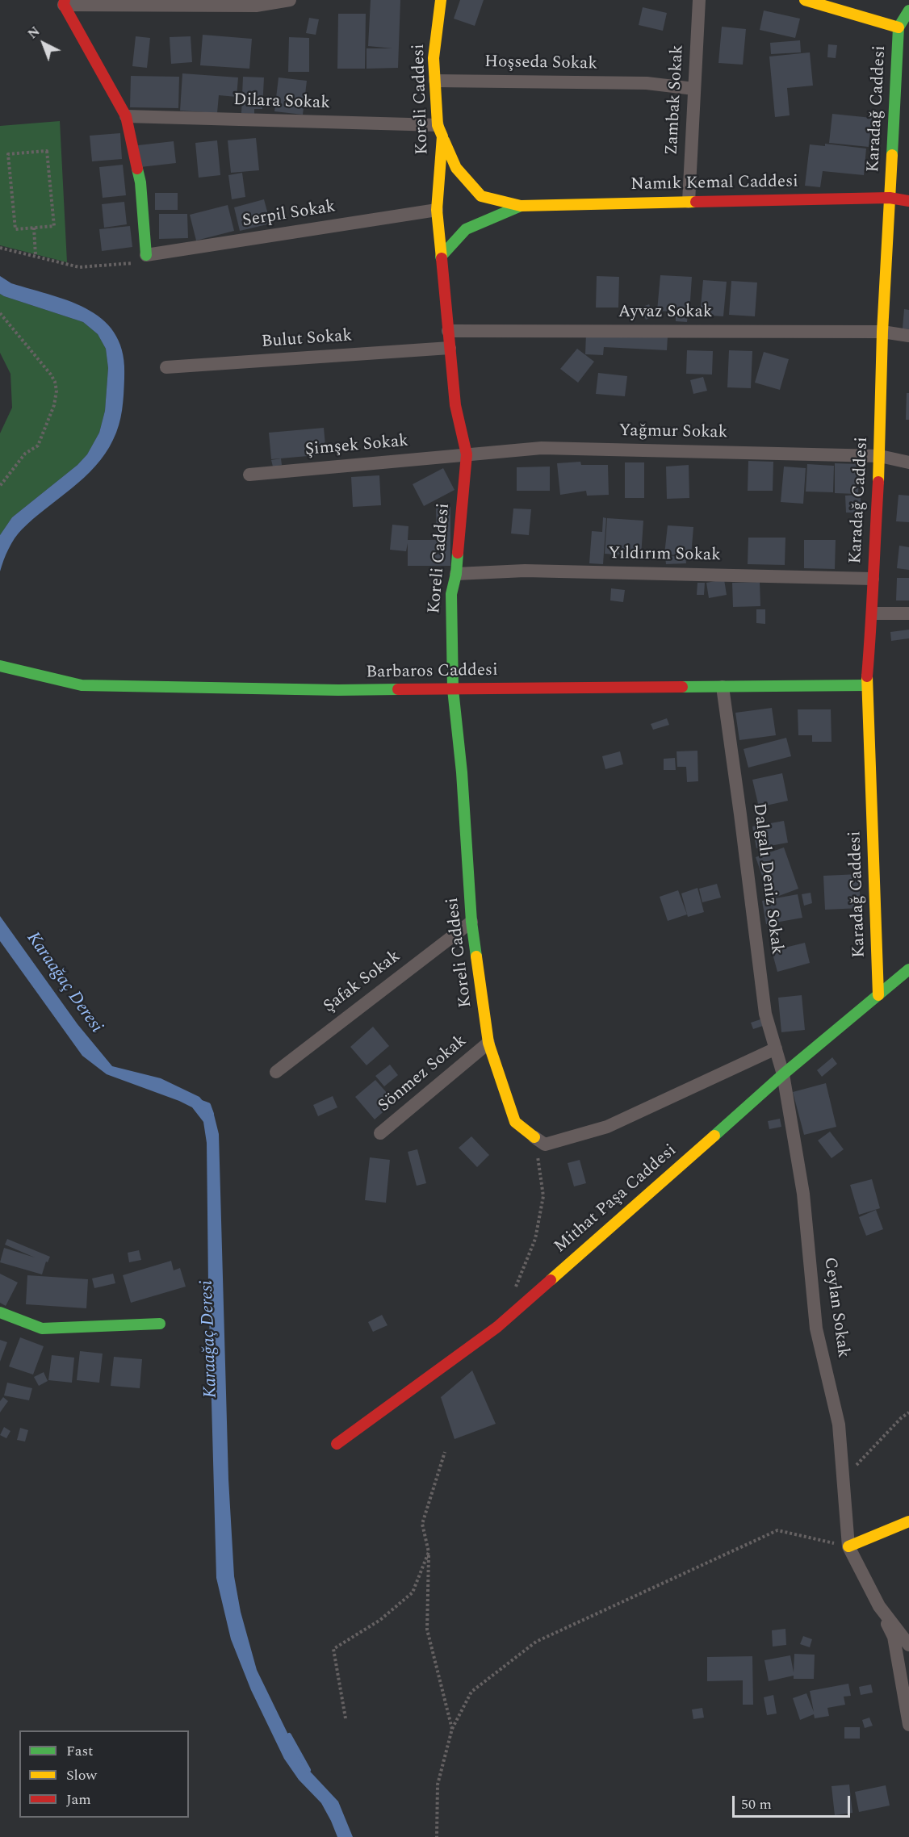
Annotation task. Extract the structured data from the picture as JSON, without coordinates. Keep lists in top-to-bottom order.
{
  "streets": {
    "street": [
      "Hoşseda Sokak",
      "Koreli Caddesi",
      "Zambak Sokak",
      "Dilara Sokak",
      "Karadağ Caddesi",
      "Namık Kemal Caddesi",
      "Serpil Sokak",
      "Ayvaz Sokak",
      "Bulut Sokak",
      "Yağmur Sokak",
      "Şimşek Sokak",
      "Yıldırım Sokak",
      "Barbaros Caddesi",
      "Dalgalı Deniz Sokak",
      "Şafak Sokak",
      "Sönmez Sokak",
      "Mithat Paşa Caddesi",
      "Ceylan Sokak"
    ]
  },
  "crossings": [
    ["Hoşseda Sokak", "Koreli Caddesi"],
    ["Hoşseda Sokak", "Zambak Sokak"],
    ["Koreli Caddesi", "Dilara Sokak"],
    ["Koreli Caddesi", "Serpil Sokak"],
    ["Koreli Caddesi", "Ayvaz Sokak"],
    ["Koreli Caddesi", "Bulut Sokak"],
    ["Koreli Caddesi", "Yağmur Sokak"],
    ["Koreli Caddesi", "Şimşek Sokak"],
    ["Koreli Caddesi", "Yıldırım Sokak"],
    ["Koreli Caddesi", "Barbaros Caddesi"],
    ["Koreli Caddesi", "Şafak Sokak"],
    ["Koreli Caddesi", "Sönmez Sokak"],
    ["Zambak Sokak", "Namık Kemal Caddesi"],
    ["Karadağ Caddesi", "Namık Kemal Caddesi"],
    ["Karadağ Caddesi", "Ayvaz Sokak"],
    ["Karadağ Caddesi", "Yağmur Sokak"],
    ["Karadağ Caddesi", "Yıldırım Sokak"],
    ["Karadağ Caddesi", "Barbaros Caddesi"],
    ["Karadağ Caddesi", "Mithat Paşa Caddesi"],
    ["Yağmur Sokak", "Şimşek Sokak"],
    ["Barbaros Caddesi", "Dalgalı Deniz Sokak"],
    ["Dalgalı Deniz Sokak", "Mithat Paşa Caddesi"],
    ["Dalgalı Deniz Sokak", "Ceylan Sokak"],
    ["Mithat Paşa Caddesi", "Ceylan Sokak"]
  ],
  "water": ["Karaağaç Deresi"],
  "legend": ["Fast", "Slow", "Jam"],
  "scale_bar": "50 m",
  "north": "top left"
}
